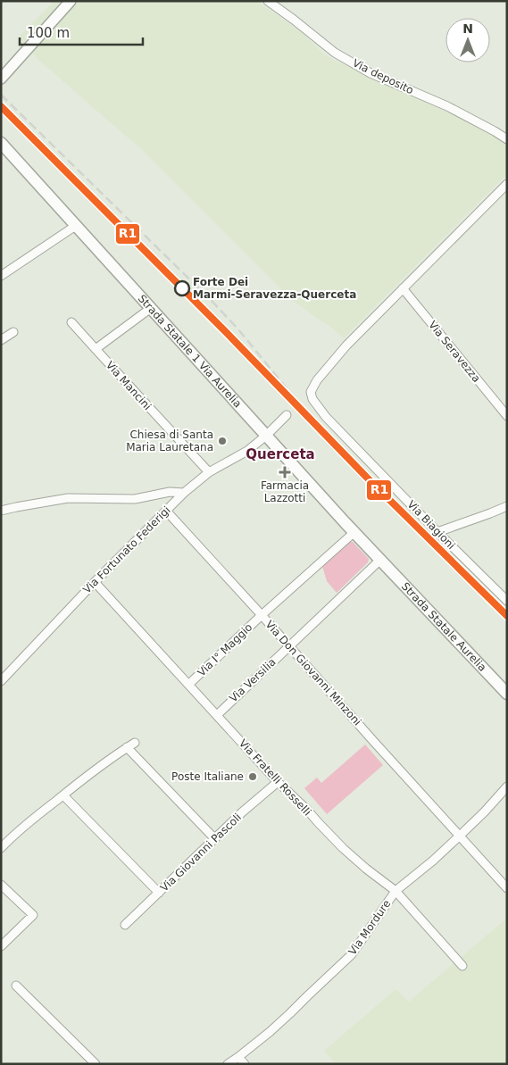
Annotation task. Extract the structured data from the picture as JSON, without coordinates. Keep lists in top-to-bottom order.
{
  "streets": {
    "main road": ["Strada Statale 1 Via Aurelia", "Strada Statale Aurelia"],
    "street": [
      "Via deposito",
      "Via Seravezza",
      "Via Mancini",
      "Via Biagioni",
      "Via Fortunato Federigi",
      "Via I° Maggio",
      "Via Don Giovanni Minzoni",
      "Via Versilia",
      "Via Fratelli Rosselli",
      "Via Giovanni Pascoli",
      "Via Mordure"
    ]
  },
  "crossings": [
    ["Strada Statale 1 Via Aurelia", "Via Fortunato Federigi"],
    ["Strada Statale 1 Via Aurelia", "Strada Statale Aurelia"],
    ["Strada Statale 1 Via Aurelia", "Via I° Maggio"],
    ["Strada Statale 1 Via Aurelia", "Via Versilia"],
    ["Via Seravezza", "Via Biagioni"],
    ["Via Mancini", "Via Fortunato Federigi"],
    ["Via Fortunato Federigi", "Via Don Giovanni Minzoni"],
    ["Via Fortunato Federigi", "Via Fratelli Rosselli"],
    ["Strada Statale Aurelia", "Via Versilia"],
    ["Via I° Maggio", "Via Don Giovanni Minzoni"],
    ["Via I° Maggio", "Via Fratelli Rosselli"],
    ["Via Don Giovanni Minzoni", "Via Versilia"],
    ["Via Don Giovanni Minzoni", "Via Mordure"],
    ["Via Versilia", "Via Fratelli Rosselli"],
    ["Via Fratelli Rosselli", "Via Giovanni Pascoli"],
    ["Via Fratelli Rosselli", "Via Mordure"]
  ],
  "districts": ["Querceta"],
  "places": {
    "other": ["Forte Dei Marmi-Seravezza-Querceta", "Chiesa di Santa Maria Lauretana", "Poste Italiane"],
    "health": ["Farmacia Lazzotti"]
  },
  "lines": ["transit line R1"],
  "scale_bar": "100 m",
  "north": "top"
}
